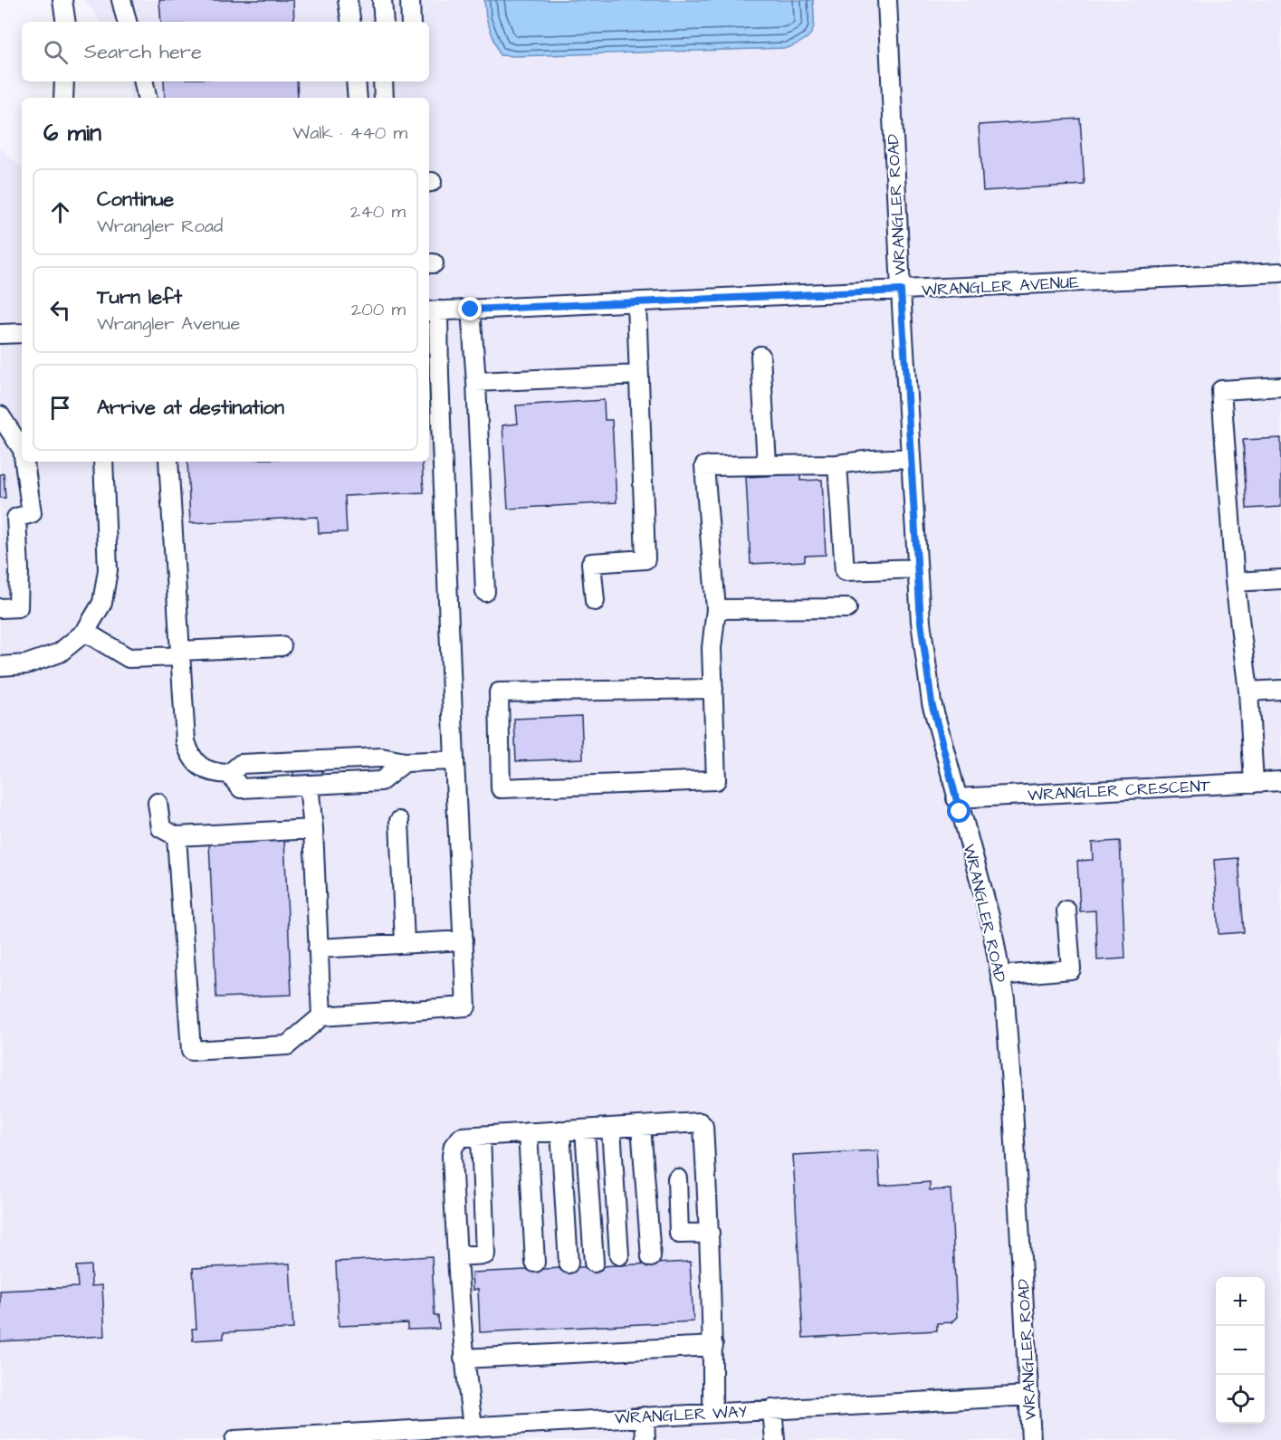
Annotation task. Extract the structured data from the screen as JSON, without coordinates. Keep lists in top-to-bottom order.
{
  "streets": {
    "street": [
      "WRANGLER ROAD",
      "WRANGLER AVENUE",
      "WRANGLER CRESCENT",
      "WRANGLER WAY"
    ]
  },
  "crossings": [
    ["WRANGLER ROAD", "WRANGLER AVENUE"],
    ["WRANGLER ROAD", "WRANGLER CRESCENT"],
    ["WRANGLER ROAD", "WRANGLER WAY"]
  ],
  "page": {
    "search": "Search here",
    "heading": ["6 min", "Walk · 440 m"],
    "list": [
      ["Continue", "Wrangler Road", "240 m"],
      ["Turn left", "Wrangler Avenue", "200 m"],
      "Arrive at destination"
    ],
    "map_buttons": ["+", "−"]
  }
}
